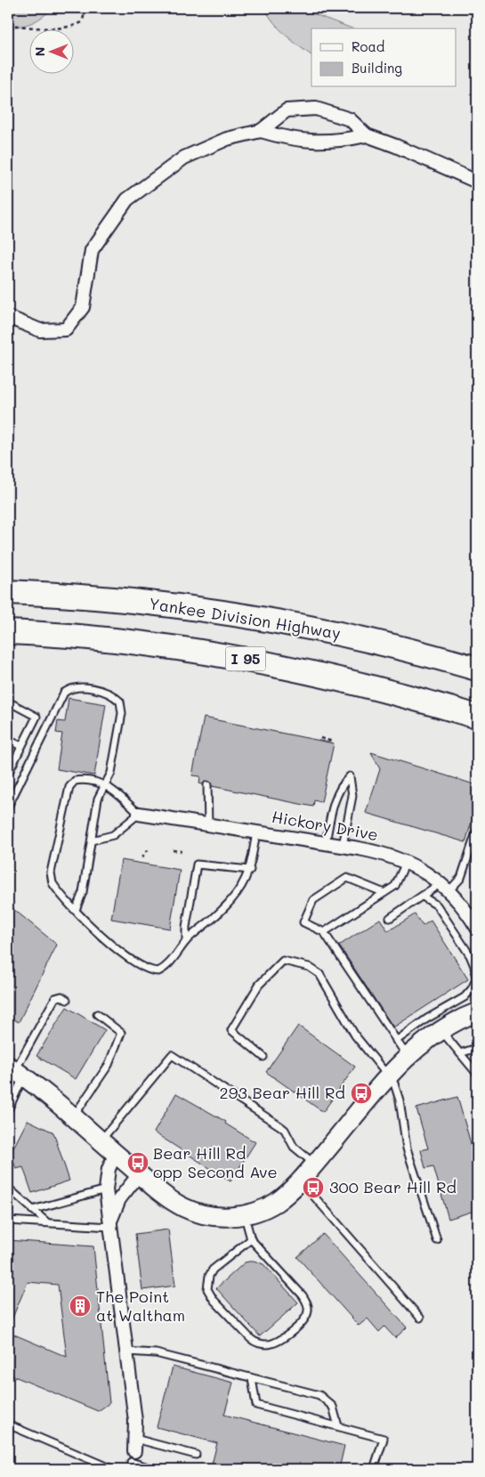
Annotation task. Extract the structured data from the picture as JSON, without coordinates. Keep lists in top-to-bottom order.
{
  "streets": {
    "highway": ["Yankee Division Highway", "I 95"],
    "street": ["Hickory Drive"]
  },
  "places": {
    "bus stop": ["293 Bear Hill Rd", "Bear Hill Rd opp Second Ave", "300 Bear Hill Rd"],
    "building": ["The Point at Waltham"]
  },
  "legend": ["Road", "Building"],
  "north": "left"
}
